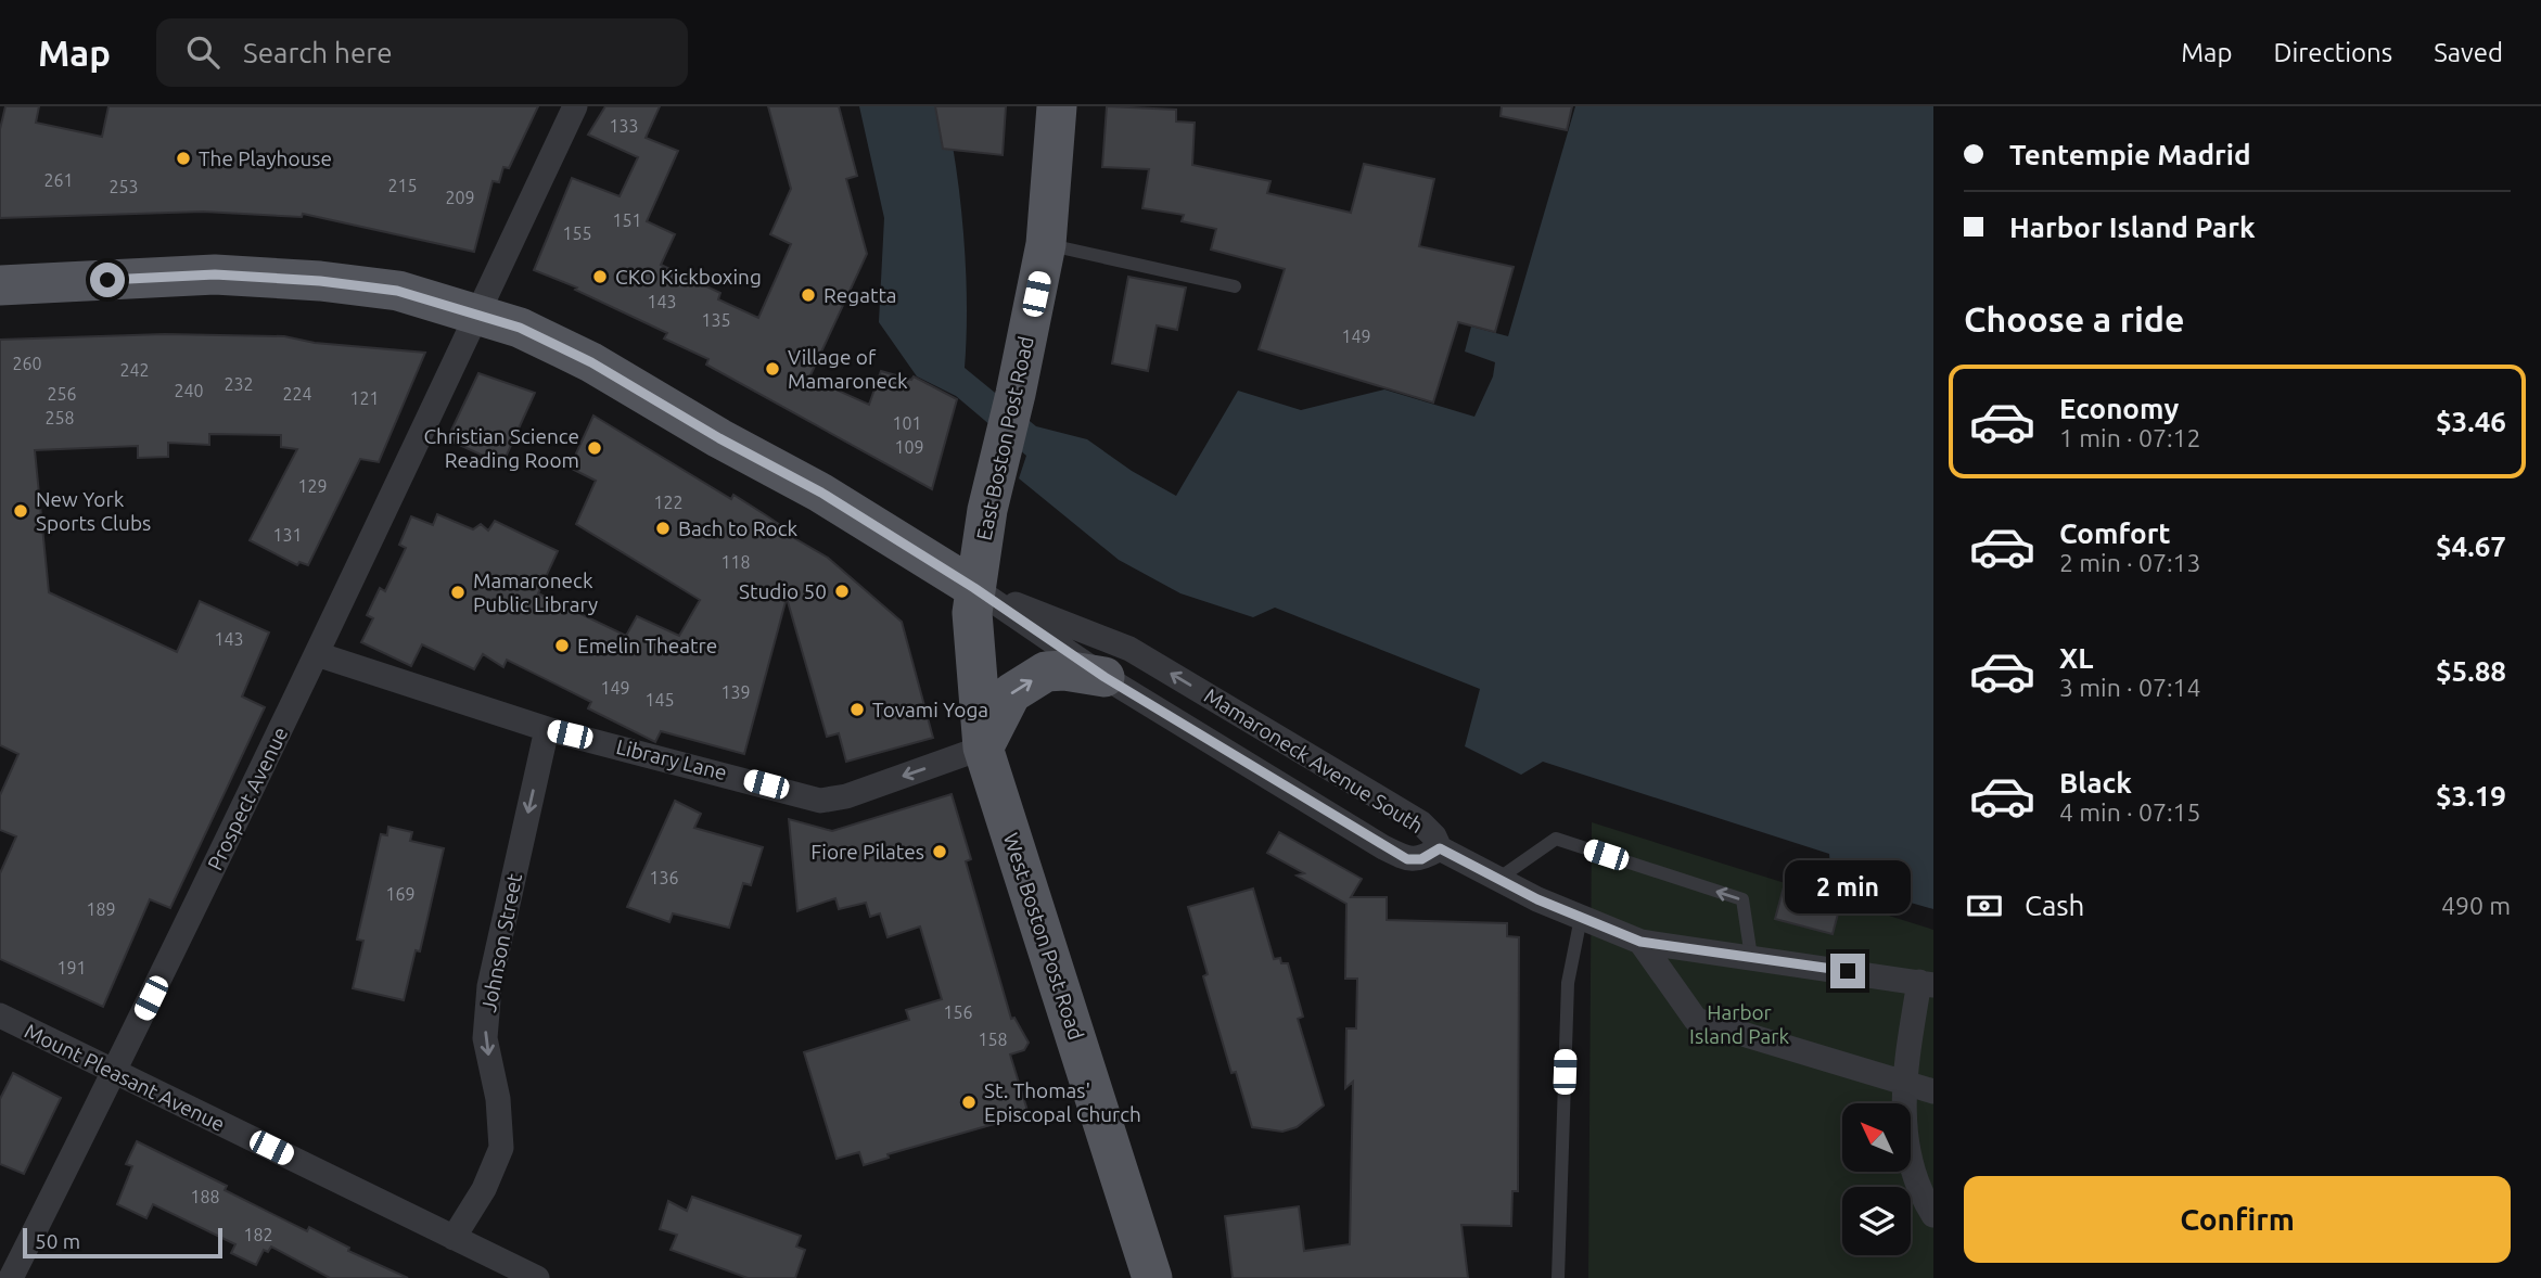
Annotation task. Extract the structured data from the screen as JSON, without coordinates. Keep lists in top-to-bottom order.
{
  "streets": {
    "main road": ["East Boston Post Road", "West Boston Post Road"],
    "street": [
      "Library Lane",
      "Mamaroneck Avenue South",
      "Prospect Avenue",
      "Johnson Street",
      "Mount Pleasant Avenue"
    ]
  },
  "crossings": [
    ["East Boston Post Road", "Mamaroneck Avenue South"],
    ["East Boston Post Road", "West Boston Post Road"],
    ["Library Lane", "Prospect Avenue"],
    ["Library Lane", "West Boston Post Road"],
    ["Library Lane", "Johnson Street"],
    ["Mamaroneck Avenue South", "West Boston Post Road"],
    ["Prospect Avenue", "Mount Pleasant Avenue"],
    ["Johnson Street", "Mount Pleasant Avenue"]
  ],
  "one_way": ["Library Lane", "Johnson Street"],
  "parks": ["Harbor Island Park"],
  "places": [
    "The Playhouse",
    "CKO Kickboxing",
    "Regatta",
    "Village of Mamaroneck",
    "Christian Science Reading Room",
    "New York Sports Clubs",
    "Bach to Rock",
    "Studio 50",
    "Mamaroneck Public Library",
    "Emelin Theatre",
    "Tovami Yoga",
    "Fiore Pilates",
    "St. Thomas' Episcopal Church"
  ],
  "house_numbers": [
    "133",
    "261",
    "215",
    "253",
    "209",
    "151",
    "155",
    "143",
    "135",
    "149",
    "260",
    "242",
    "232",
    "240",
    "256",
    "224",
    "121",
    "258",
    "101",
    "109",
    "129",
    "122",
    "131",
    "118",
    "143",
    "149",
    "139",
    "145",
    "136",
    "169",
    "189",
    "191",
    "156",
    "158",
    "188",
    "182"
  ],
  "scale_bar": "50 m",
  "north": "top left",
  "page": {
    "header": "Map",
    "search": "Search here",
    "nav": ["Map", "Directions", "Saved"],
    "banner": ["Tentempie Madrid", "Harbor Island Park"],
    "heading": "Choose a ride",
    "list": [
      {
        "name": "Economy",
        "note": "1 min · 07:12",
        "value": "$3.46"
      },
      {
        "name": "Comfort",
        "note": "2 min · 07:13",
        "value": "$4.67"
      },
      {
        "name": "XL",
        "note": "3 min · 07:14",
        "value": "$5.88"
      },
      {
        "name": "Black",
        "note": "4 min · 07:15",
        "value": "$3.19"
      }
    ],
    "bubble": "2 min",
    "pay": ["Cash", "490 m"],
    "buttons": "Confirm",
    "scale": "50 m"
  }
}
